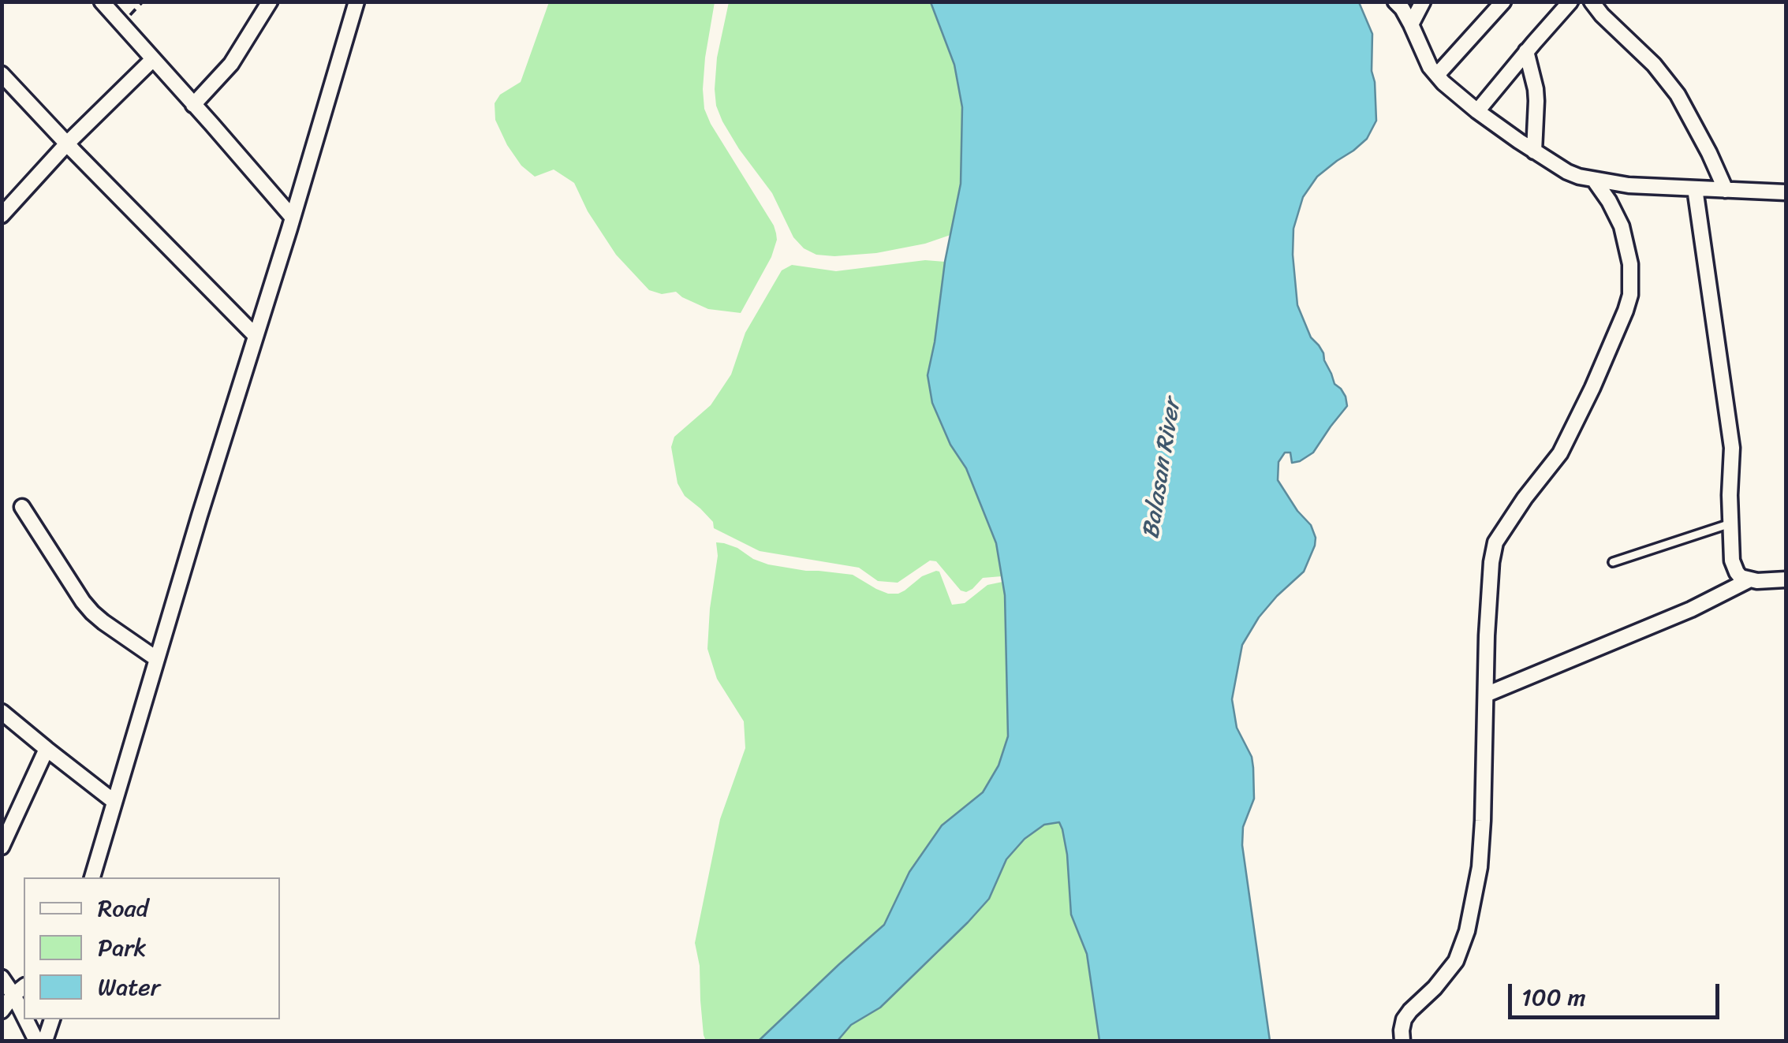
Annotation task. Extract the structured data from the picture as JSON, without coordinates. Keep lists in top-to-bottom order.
{
  "water": ["Balasan River"],
  "legend": ["Road", "Park", "Water"],
  "scale_bar": "100 m"
}
